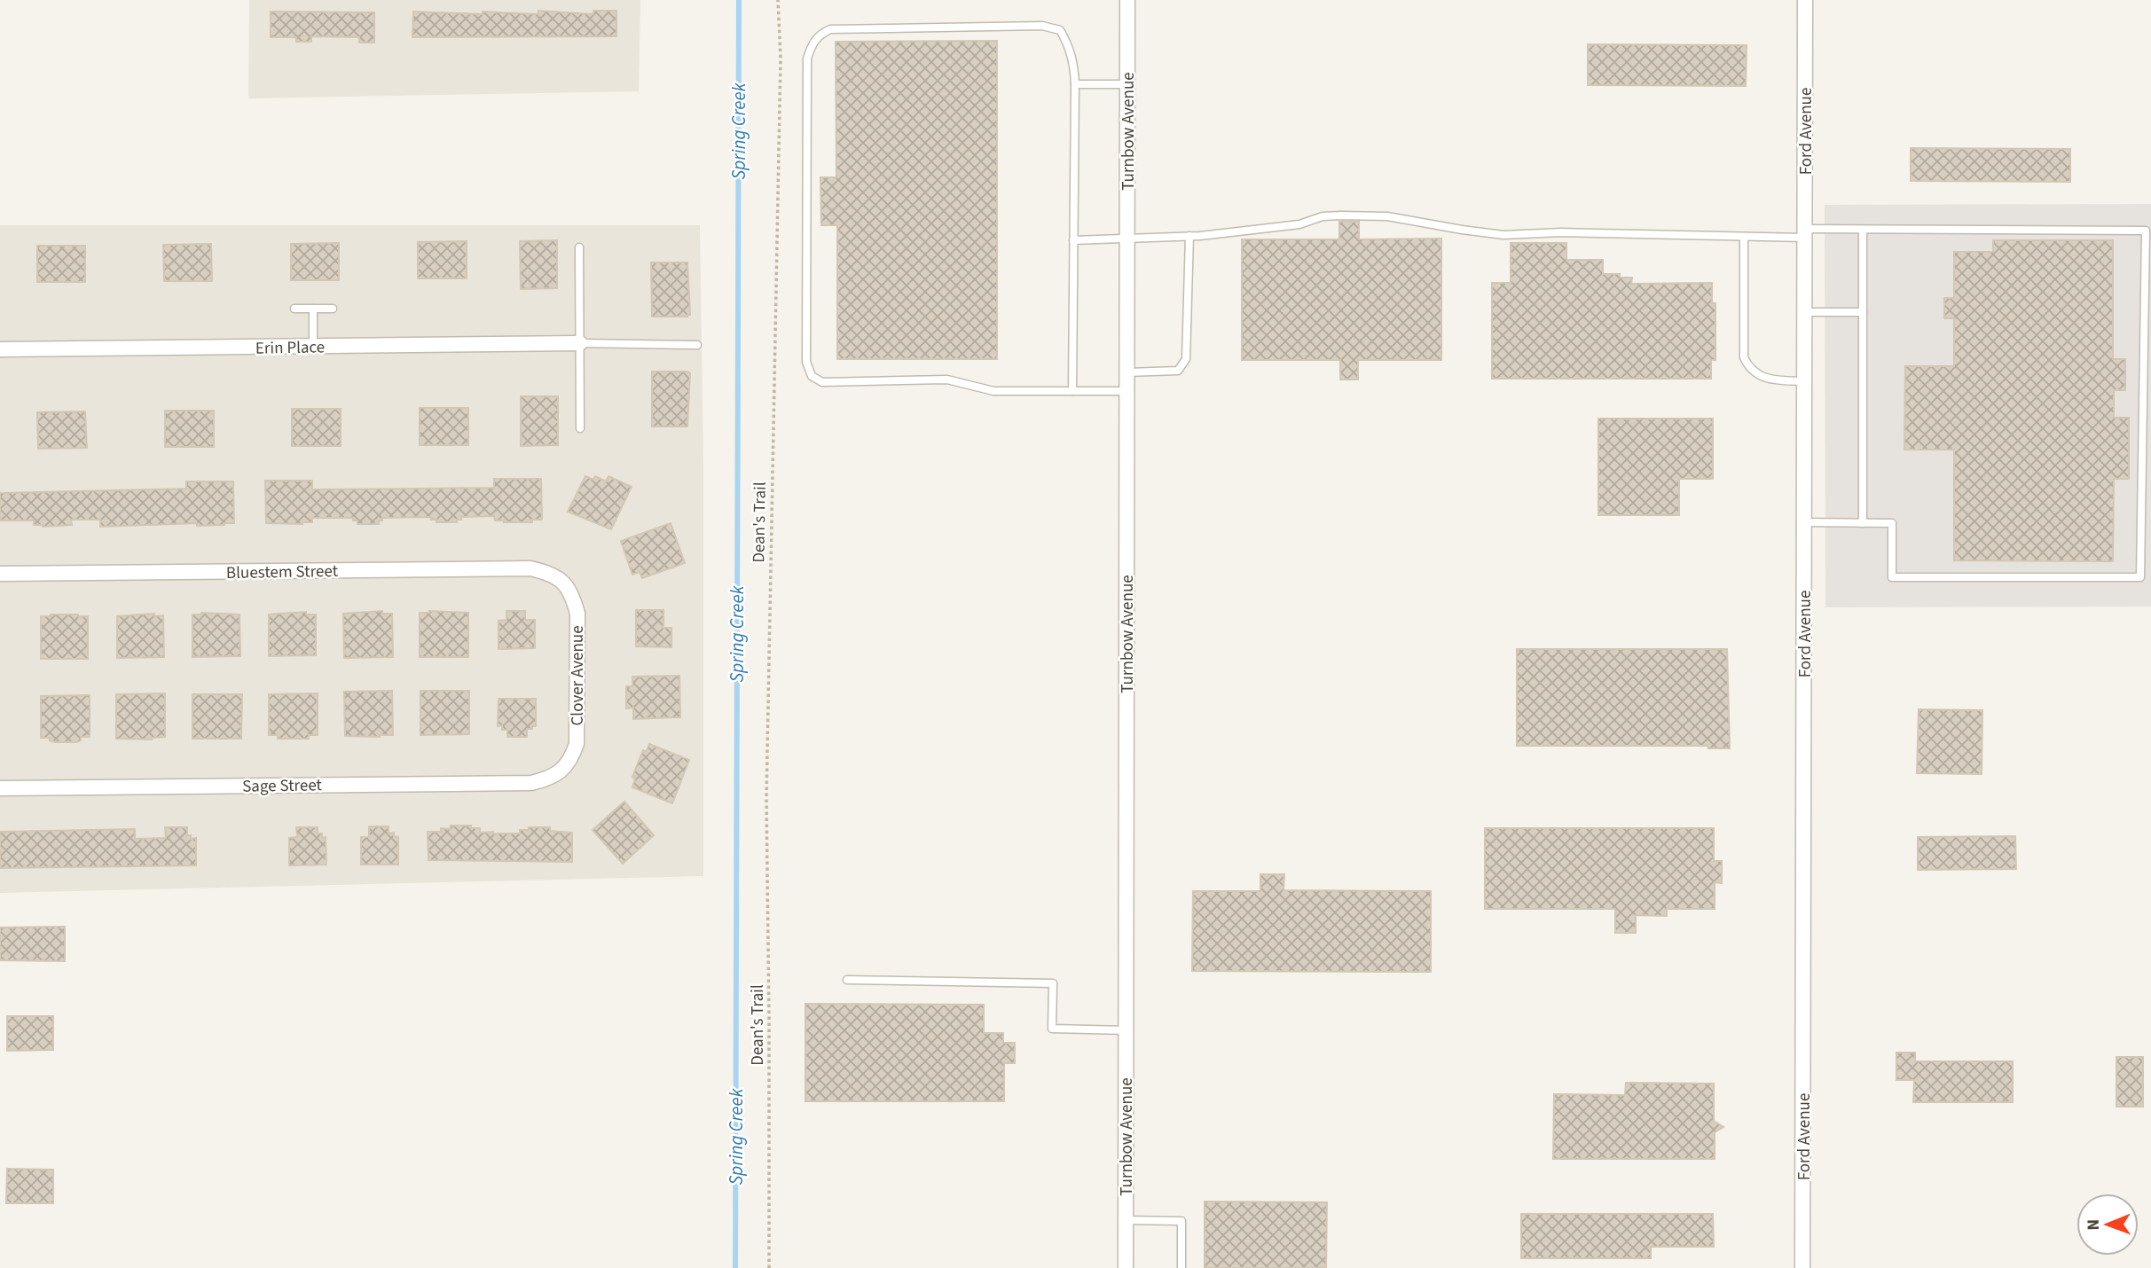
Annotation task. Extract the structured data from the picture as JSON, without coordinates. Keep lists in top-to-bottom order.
{
  "streets": {
    "street": [
      "Turnbow Avenue",
      "Ford Avenue",
      "Erin Place",
      "Bluestem Street",
      "Clover Avenue",
      "Sage Street"
    ],
    "path": ["Dean's Trail"]
  },
  "crossings": [
    ["Bluestem Street", "Clover Avenue"],
    ["Clover Avenue", "Sage Street"]
  ],
  "water": ["Spring Creek"],
  "north": "left"
}
